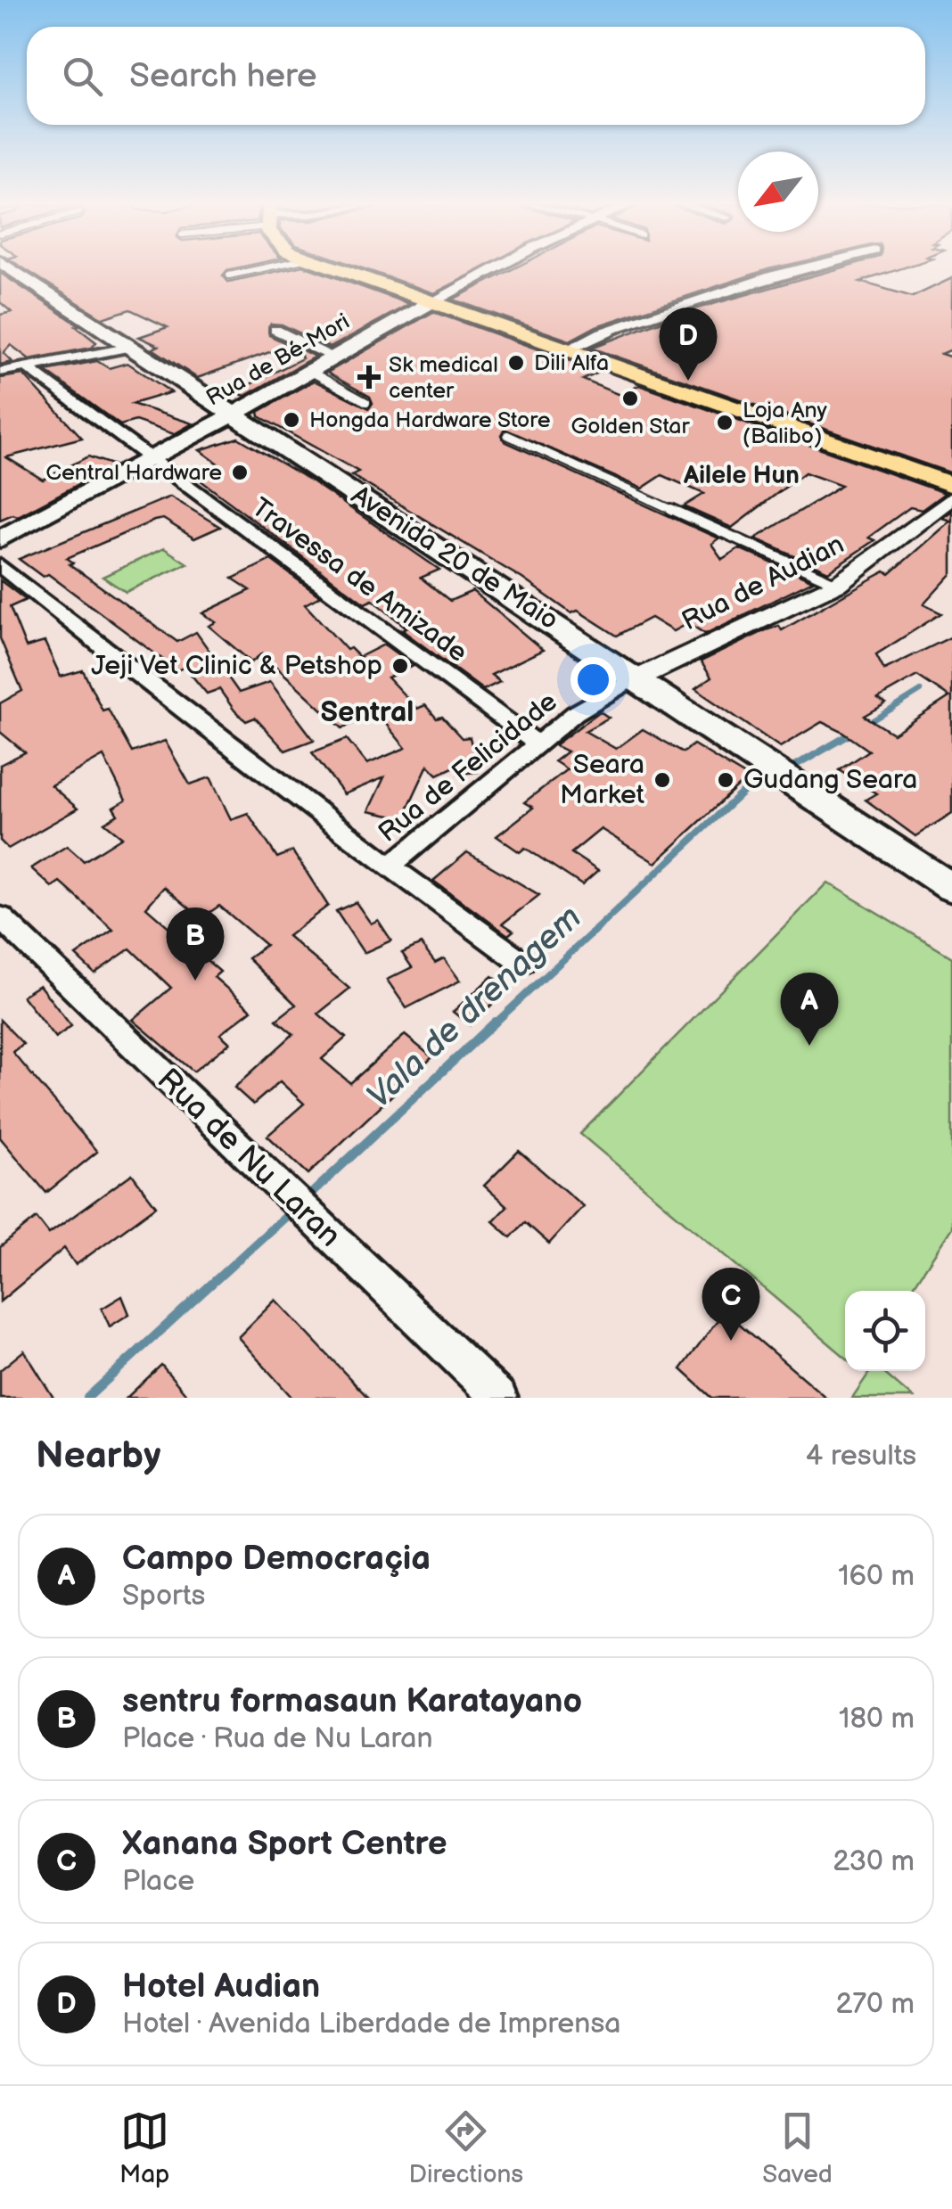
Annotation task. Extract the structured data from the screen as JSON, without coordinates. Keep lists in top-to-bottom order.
{
  "streets": {
    "main road": ["Rua de Bé-Mori", "Avenida 20 de Maio"],
    "street": [
      "Travessa de Amizade",
      "Rua de Audian",
      "Rua de Felicidade",
      "Rua de Nu Laran"
    ]
  },
  "crossings": [
    ["Rua de Bé-Mori", "Avenida 20 de Maio"],
    ["Rua de Bé-Mori", "Travessa de Amizade"],
    ["Avenida 20 de Maio", "Rua de Audian"],
    ["Avenida 20 de Maio", "Rua de Felicidade"],
    ["Travessa de Amizade", "Rua de Felicidade"],
    ["Rua de Audian", "Rua de Felicidade"]
  ],
  "districts": ["Ailele Hun", "Sentral"],
  "water": ["Vala de drenagem"],
  "places": {
    "other": [
      "Dili Alfa",
      "Golden Star",
      "Hongda Hardware Store",
      "Loja Any (Balibo)",
      "Central Hardware",
      "Jeji Vet Clinic & Petshop",
      "Seara Market",
      "Gudang Seara"
    ],
    "health": ["Sk medical center"]
  },
  "north": "bottom left",
  "page": {
    "search": "Search here",
    "pins": [
      "D",
      "B",
      "A",
      "C"
    ],
    "heading": ["Nearby", "4 results"],
    "list": [
      {
        "mark": "A",
        "name": "Campo Democraçia",
        "note": "Sports",
        "value": "160 m"
      },
      {
        "mark": "B",
        "name": "sentru formasaun Karatayano",
        "note": "Place · Rua de Nu Laran",
        "value": "180 m"
      },
      {
        "mark": "C",
        "name": "Xanana Sport Centre",
        "note": "Place",
        "value": "230 m"
      },
      {
        "mark": "D",
        "name": "Hotel Audian",
        "note": "Hotel · Avenida Liberdade de Imprensa",
        "value": "270 m"
      }
    ],
    "nav": ["Map", "Directions", "Saved"]
  }
}
